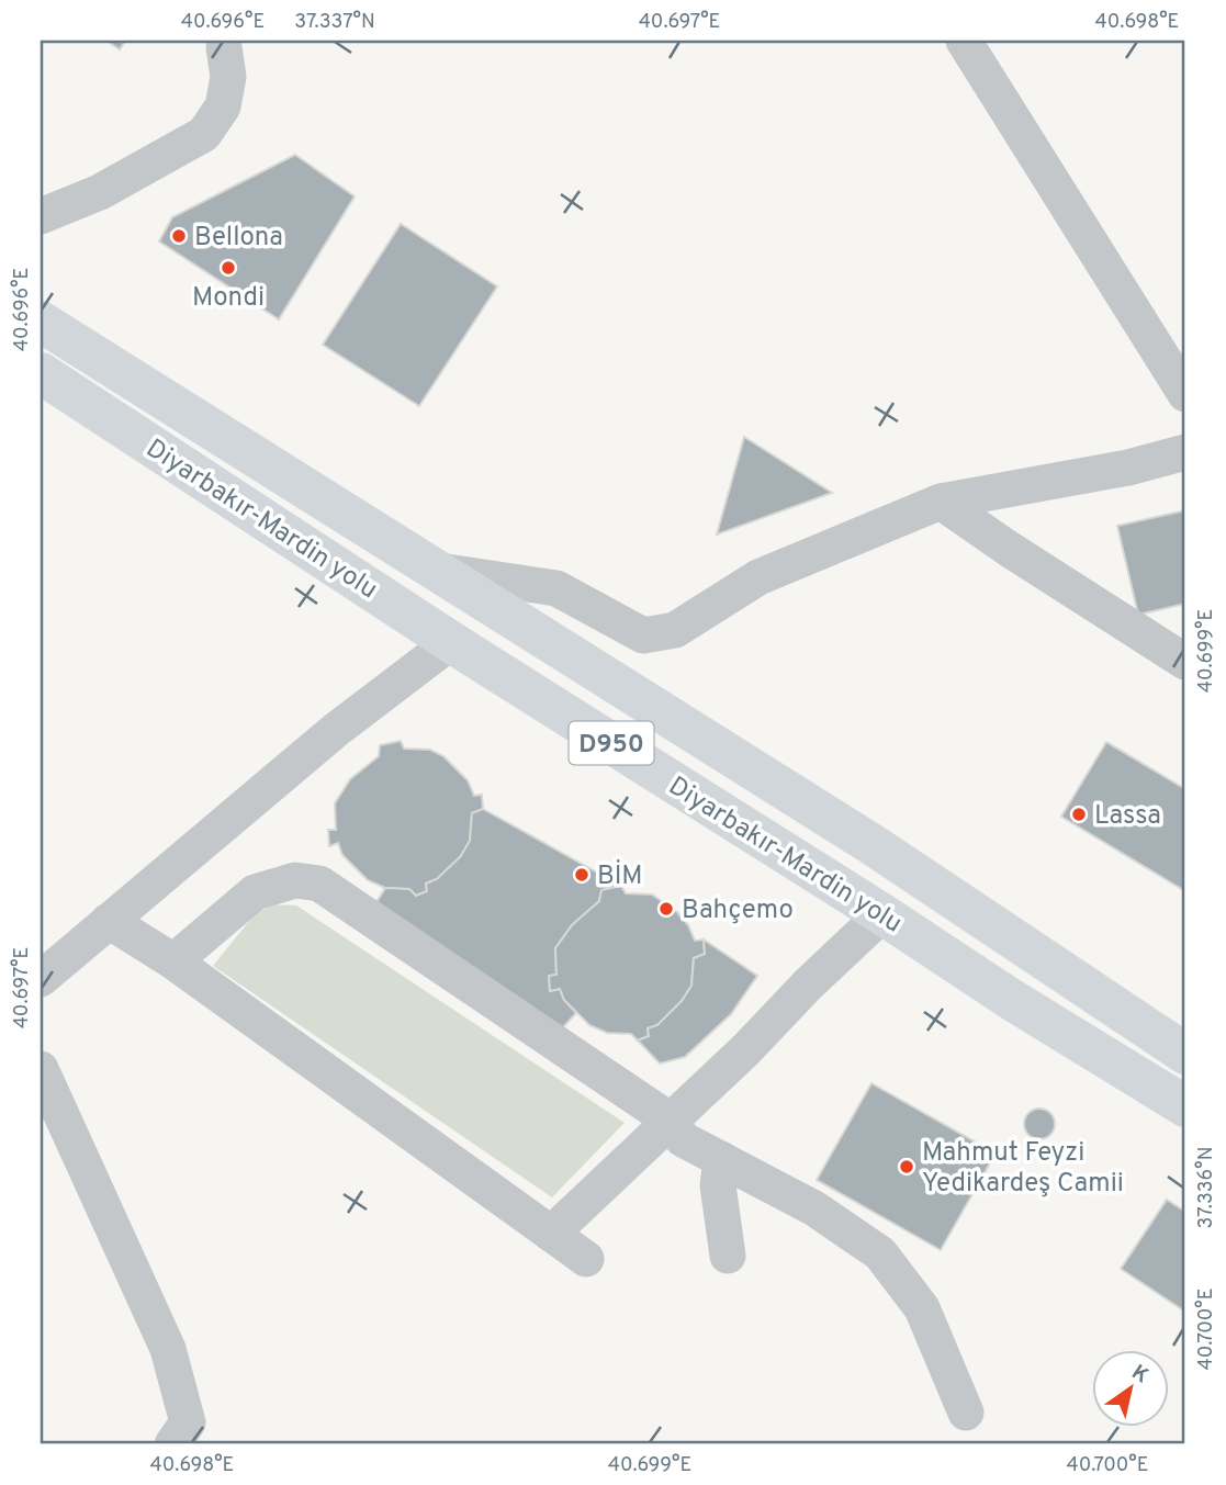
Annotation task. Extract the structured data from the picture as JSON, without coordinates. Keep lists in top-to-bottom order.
{
  "streets": {
    "highway": ["Diyarbakır-Mardin yolu", "D950"]
  },
  "places": [
    "Bellona",
    "Mondi",
    "Lassa",
    "BİM",
    "Bahçemo",
    "Mahmut Feyzi Yedikardeş Camii"
  ],
  "north": "top right",
  "coordinates": [
    "40.696°E",
    "37.337°N",
    "40.697°E",
    "40.698°E",
    "40.699°E",
    "37.336°N",
    "40.700°E"
  ]
}
